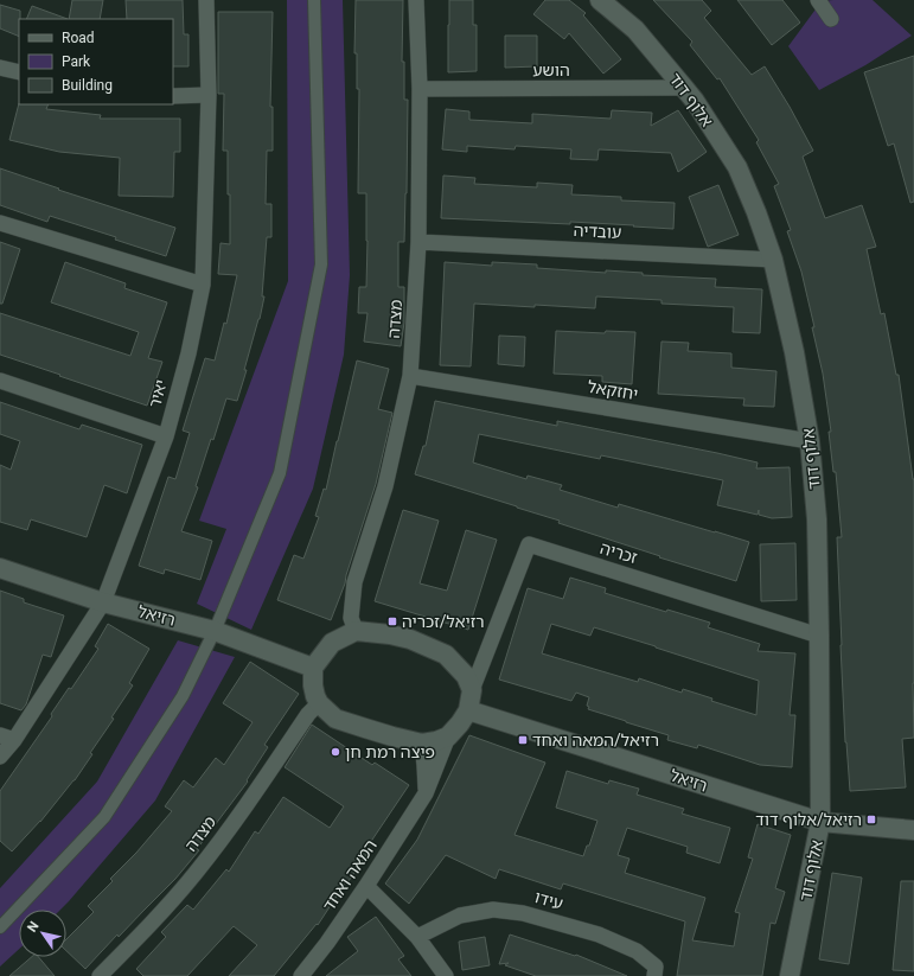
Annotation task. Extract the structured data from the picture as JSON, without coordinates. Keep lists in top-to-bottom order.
{
  "streets": {
    "street": [
      "הושע",
      "אלוף דוד",
      "עובדיה",
      "מצדה",
      "יחזקאל",
      "יאיר",
      "זכריה",
      "רזיאל",
      "המאה ואחד",
      "עידו"
    ]
  },
  "crossings": [
    ["הושע", "אלוף דוד"],
    ["הושע", "מצדה"],
    ["אלוף דוד", "עובדיה"],
    ["אלוף דוד", "יחזקאל"],
    ["אלוף דוד", "זכריה"],
    ["אלוף דוד", "רזיאל"],
    ["עובדיה", "מצדה"],
    ["מצדה", "יחזקאל"],
    ["מצדה", "זכריה"],
    ["מצדה", "רזיאל"],
    ["מצדה", "המאה ואחד"],
    ["יאיר", "רזיאל"],
    ["זכריה", "רזיאל"],
    ["זכריה", "המאה ואחד"],
    ["רזיאל", "המאה ואחד"]
  ],
  "places": {
    "transit": ["רזיאל/זכריה", "רזיאל/המאה ואחד", "רזיאל/אלוף דוד"],
    "other": ["פיצה רמת חן"]
  },
  "legend": ["Road", "Park", "Building"],
  "north": "top left"
}
